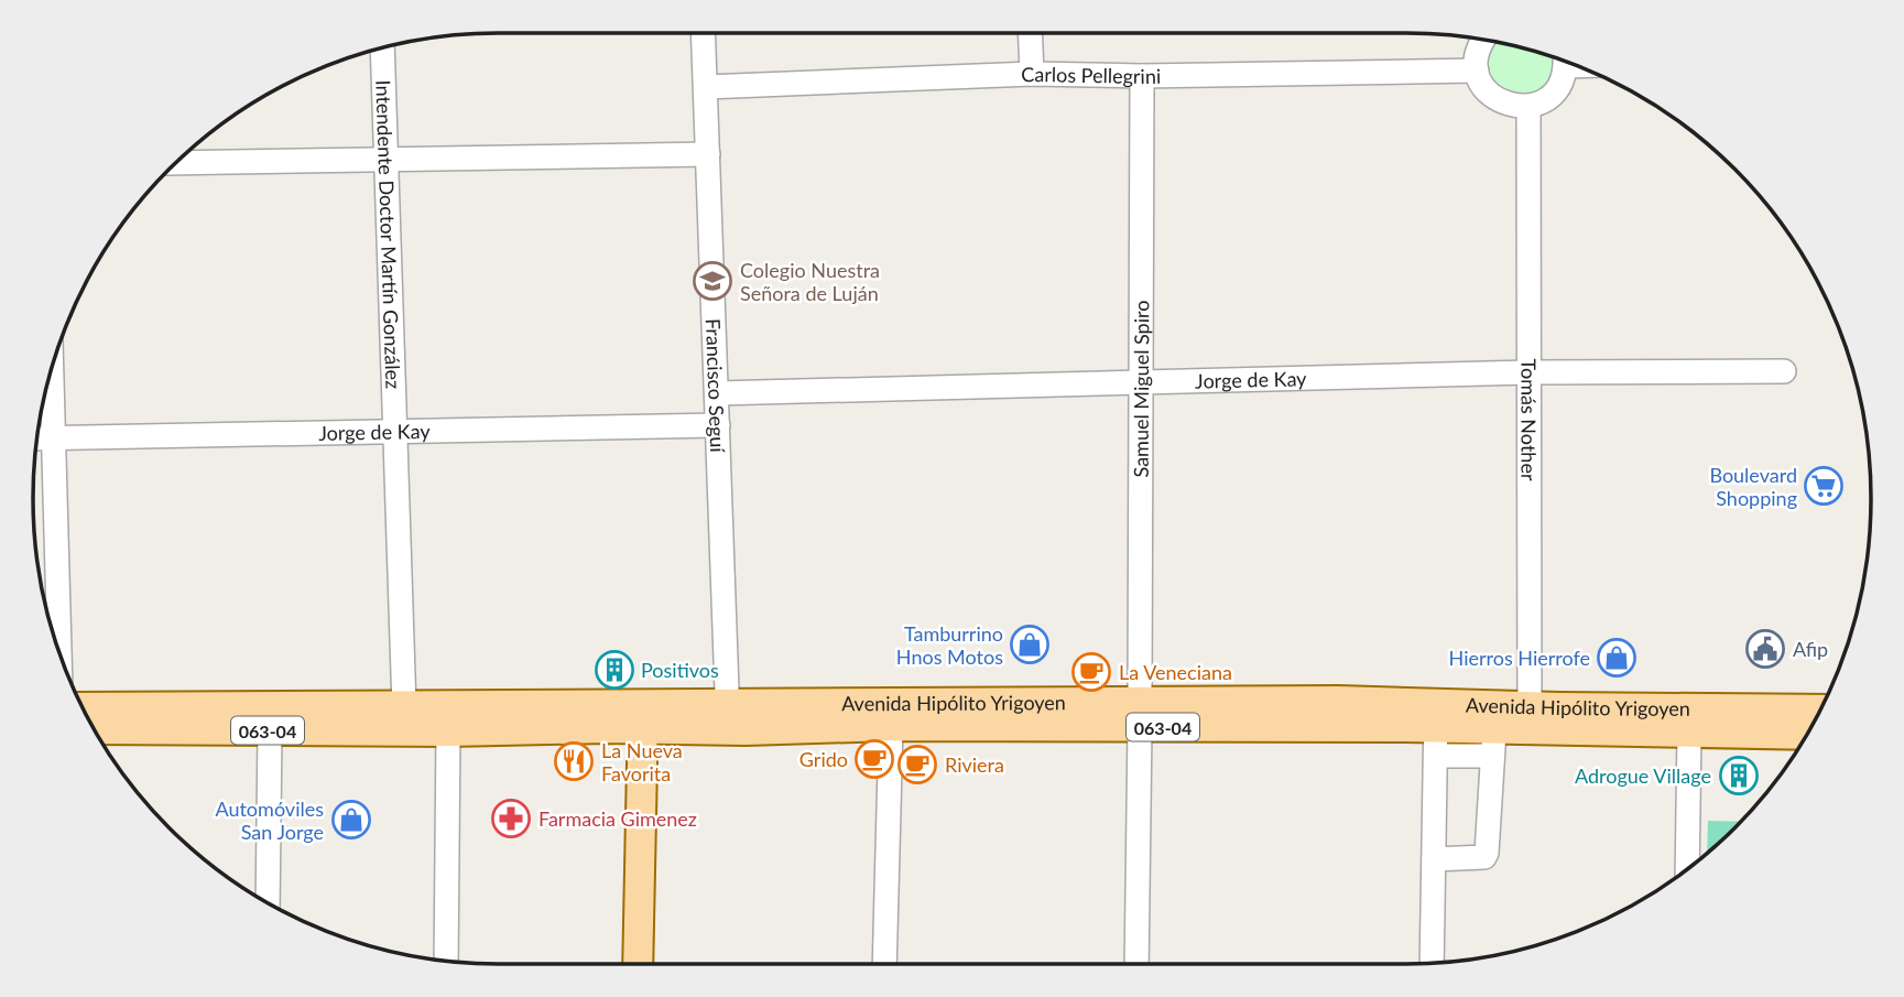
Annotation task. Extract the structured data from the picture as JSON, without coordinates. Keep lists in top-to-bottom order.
{
  "streets": {
    "main road": ["Avenida Hipólito Yrigoyen", "063-04"],
    "street": [
      "Carlos Pellegrini",
      "Intendente Doctor Martín González",
      "Jorge de Kay",
      "Francisco Seguí",
      "Samuel Miguel Spiro",
      "Tomás Nother"
    ]
  },
  "crossings": [
    ["Carlos Pellegrini", "Francisco Seguí"],
    ["Carlos Pellegrini", "Samuel Miguel Spiro"],
    ["Intendente Doctor Martín González", "Jorge de Kay"],
    ["Intendente Doctor Martín González", "Avenida Hipólito Yrigoyen"],
    ["Jorge de Kay", "Francisco Seguí"],
    ["Jorge de Kay", "Samuel Miguel Spiro"],
    ["Jorge de Kay", "Tomás Nother"],
    ["Francisco Seguí", "Avenida Hipólito Yrigoyen"],
    ["Samuel Miguel Spiro", "Avenida Hipólito Yrigoyen"],
    ["Tomás Nother", "Avenida Hipólito Yrigoyen"]
  ],
  "places": {
    "school or university": ["Colegio Nuestra Señora de Luján"],
    "supermarket": ["Boulevard Shopping"],
    "shop": ["Tamburrino Hnos Motos", "Hierros Hierrofe", "Automóviles San Jorge"],
    "public building": ["Afip"],
    "building": ["Positivos", "Adrogue Village"],
    "cafe": ["La Veneciana", "Grido", "Riviera"],
    "restaurant": ["La Nueva Favorita"],
    "pharmacy": ["Farmacia Gimenez"]
  }
}
